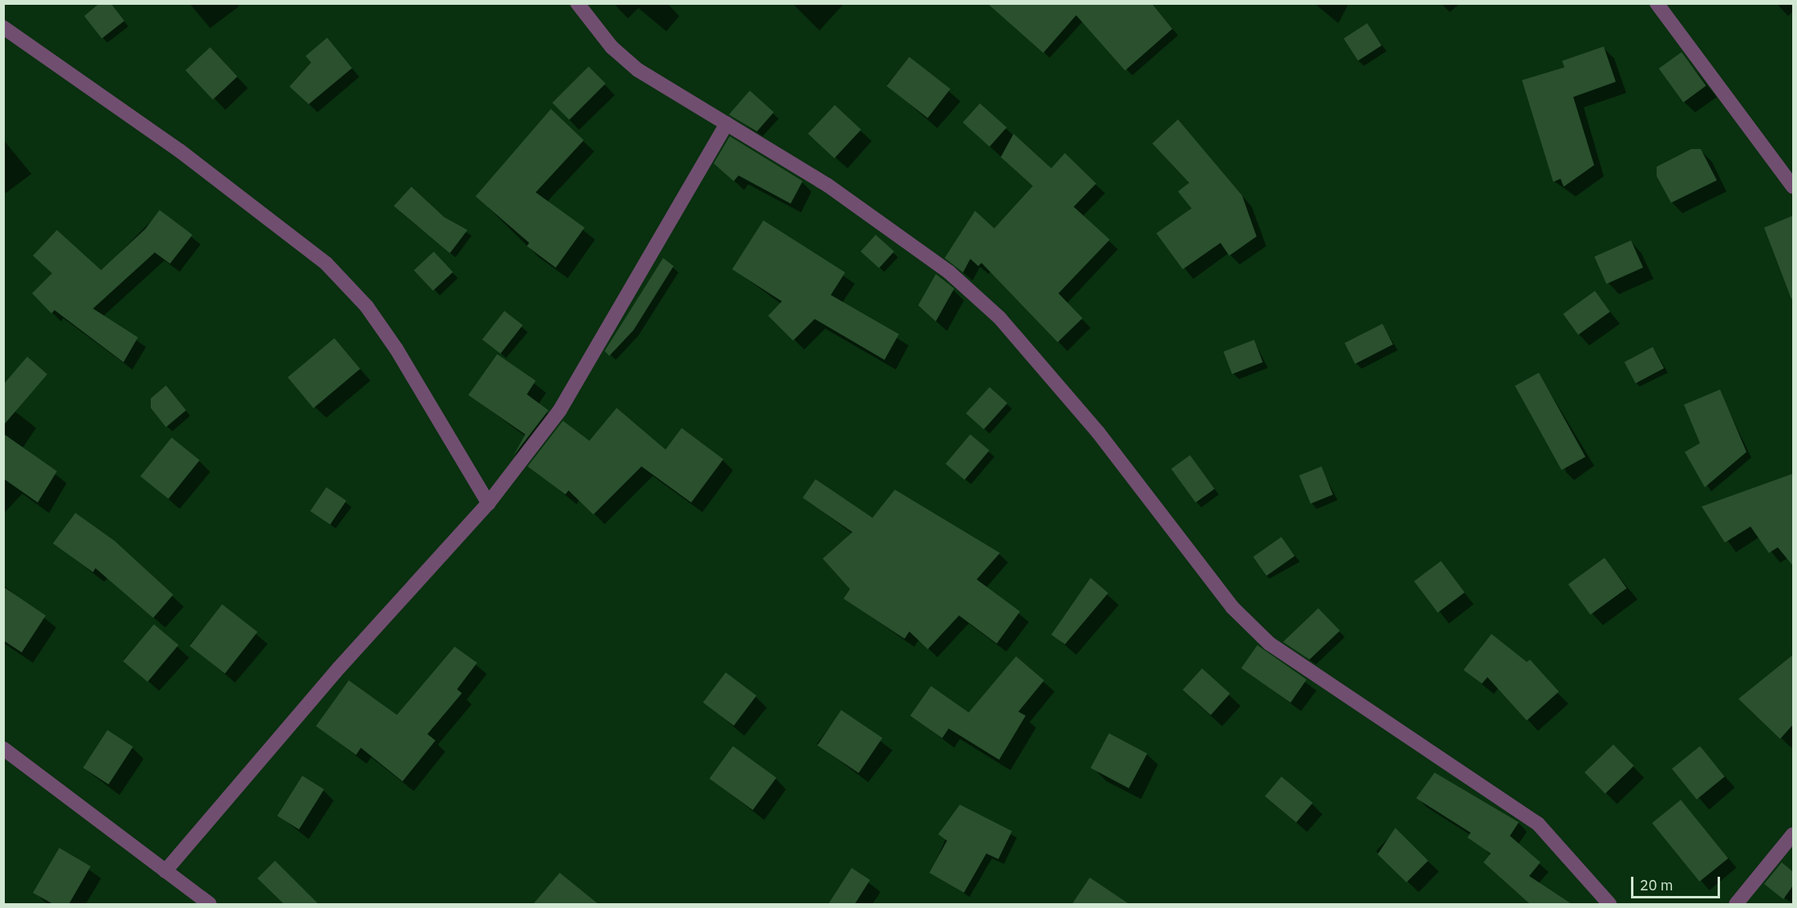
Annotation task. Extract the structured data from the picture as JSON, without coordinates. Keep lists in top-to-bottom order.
{
  "scale_bar": "20 m"
}
